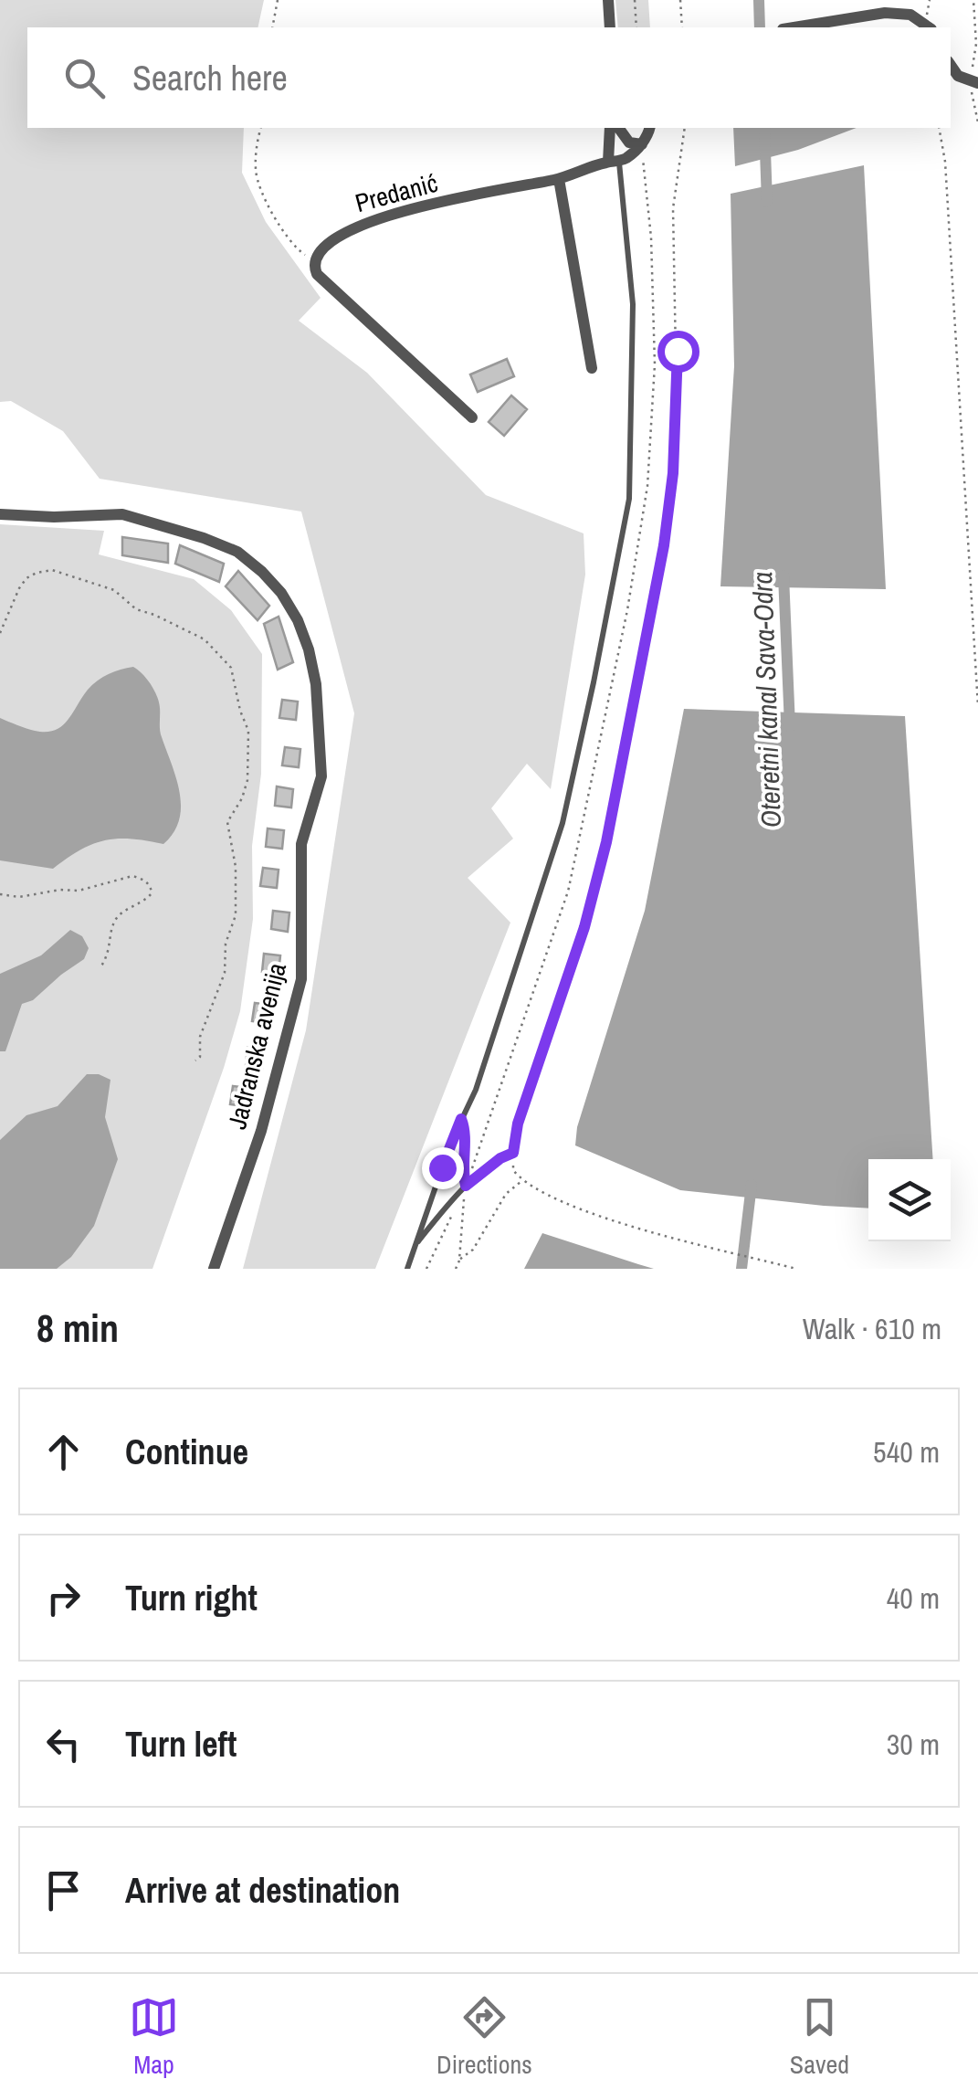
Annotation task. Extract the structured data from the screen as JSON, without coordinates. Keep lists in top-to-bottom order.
{
  "streets": {
    "street": ["Predanić", "Jadranska avenija"]
  },
  "water": ["Oteretni kanal Sava-Odra"],
  "page": {
    "search": "Search here",
    "heading": ["8 min", "Walk · 610 m"],
    "list": [
      ["Continue", "540 m"],
      ["Turn right", "40 m"],
      ["Turn left", "30 m"],
      "Arrive at destination"
    ],
    "nav": ["Map", "Directions", "Saved"]
  }
}
